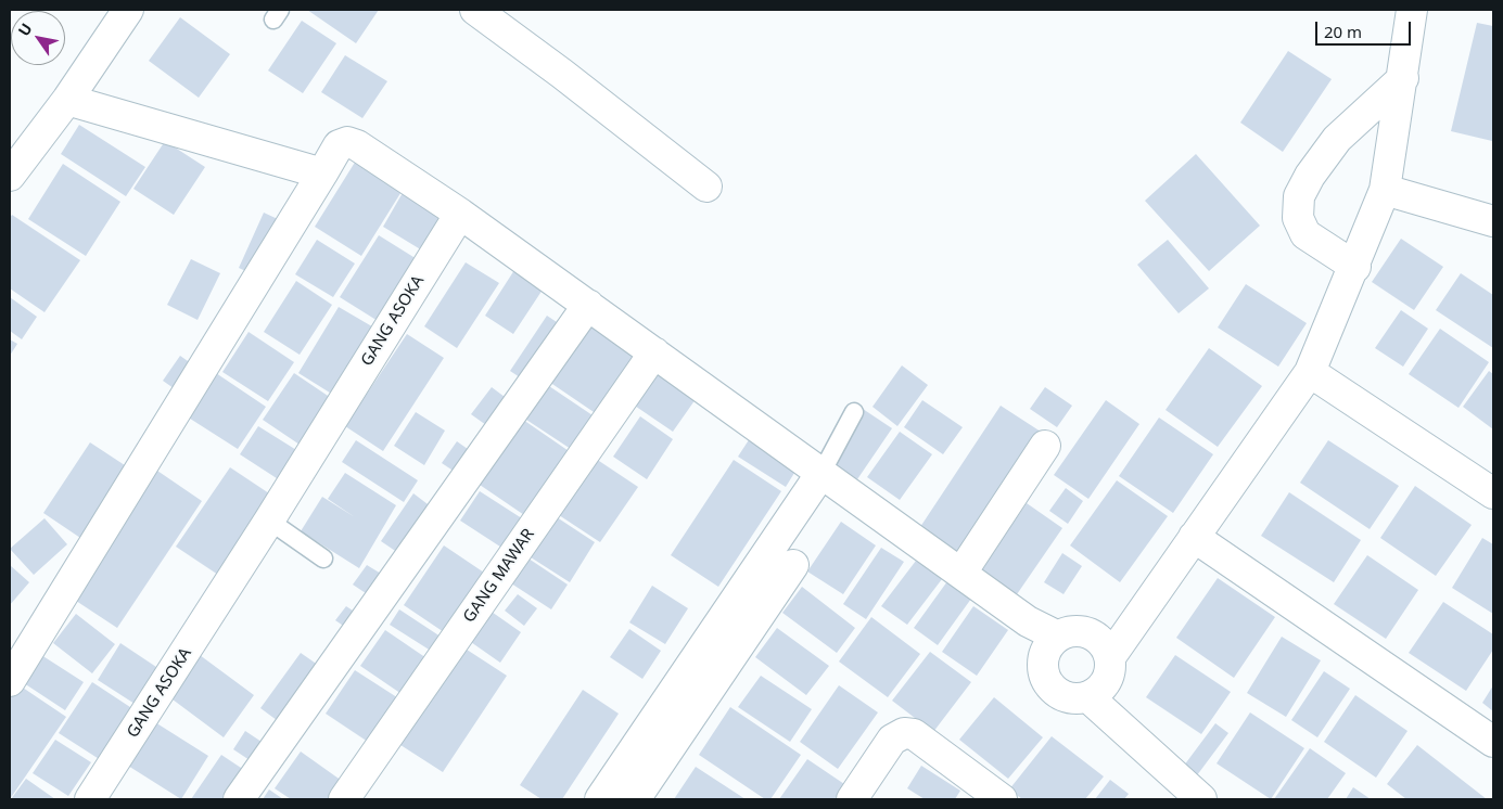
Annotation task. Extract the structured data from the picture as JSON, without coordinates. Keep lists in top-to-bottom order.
{
  "streets": {
    "street": ["GANG ASOKA", "GANG MAWAR"]
  },
  "scale_bar": "20 m",
  "north": "top left"
}
